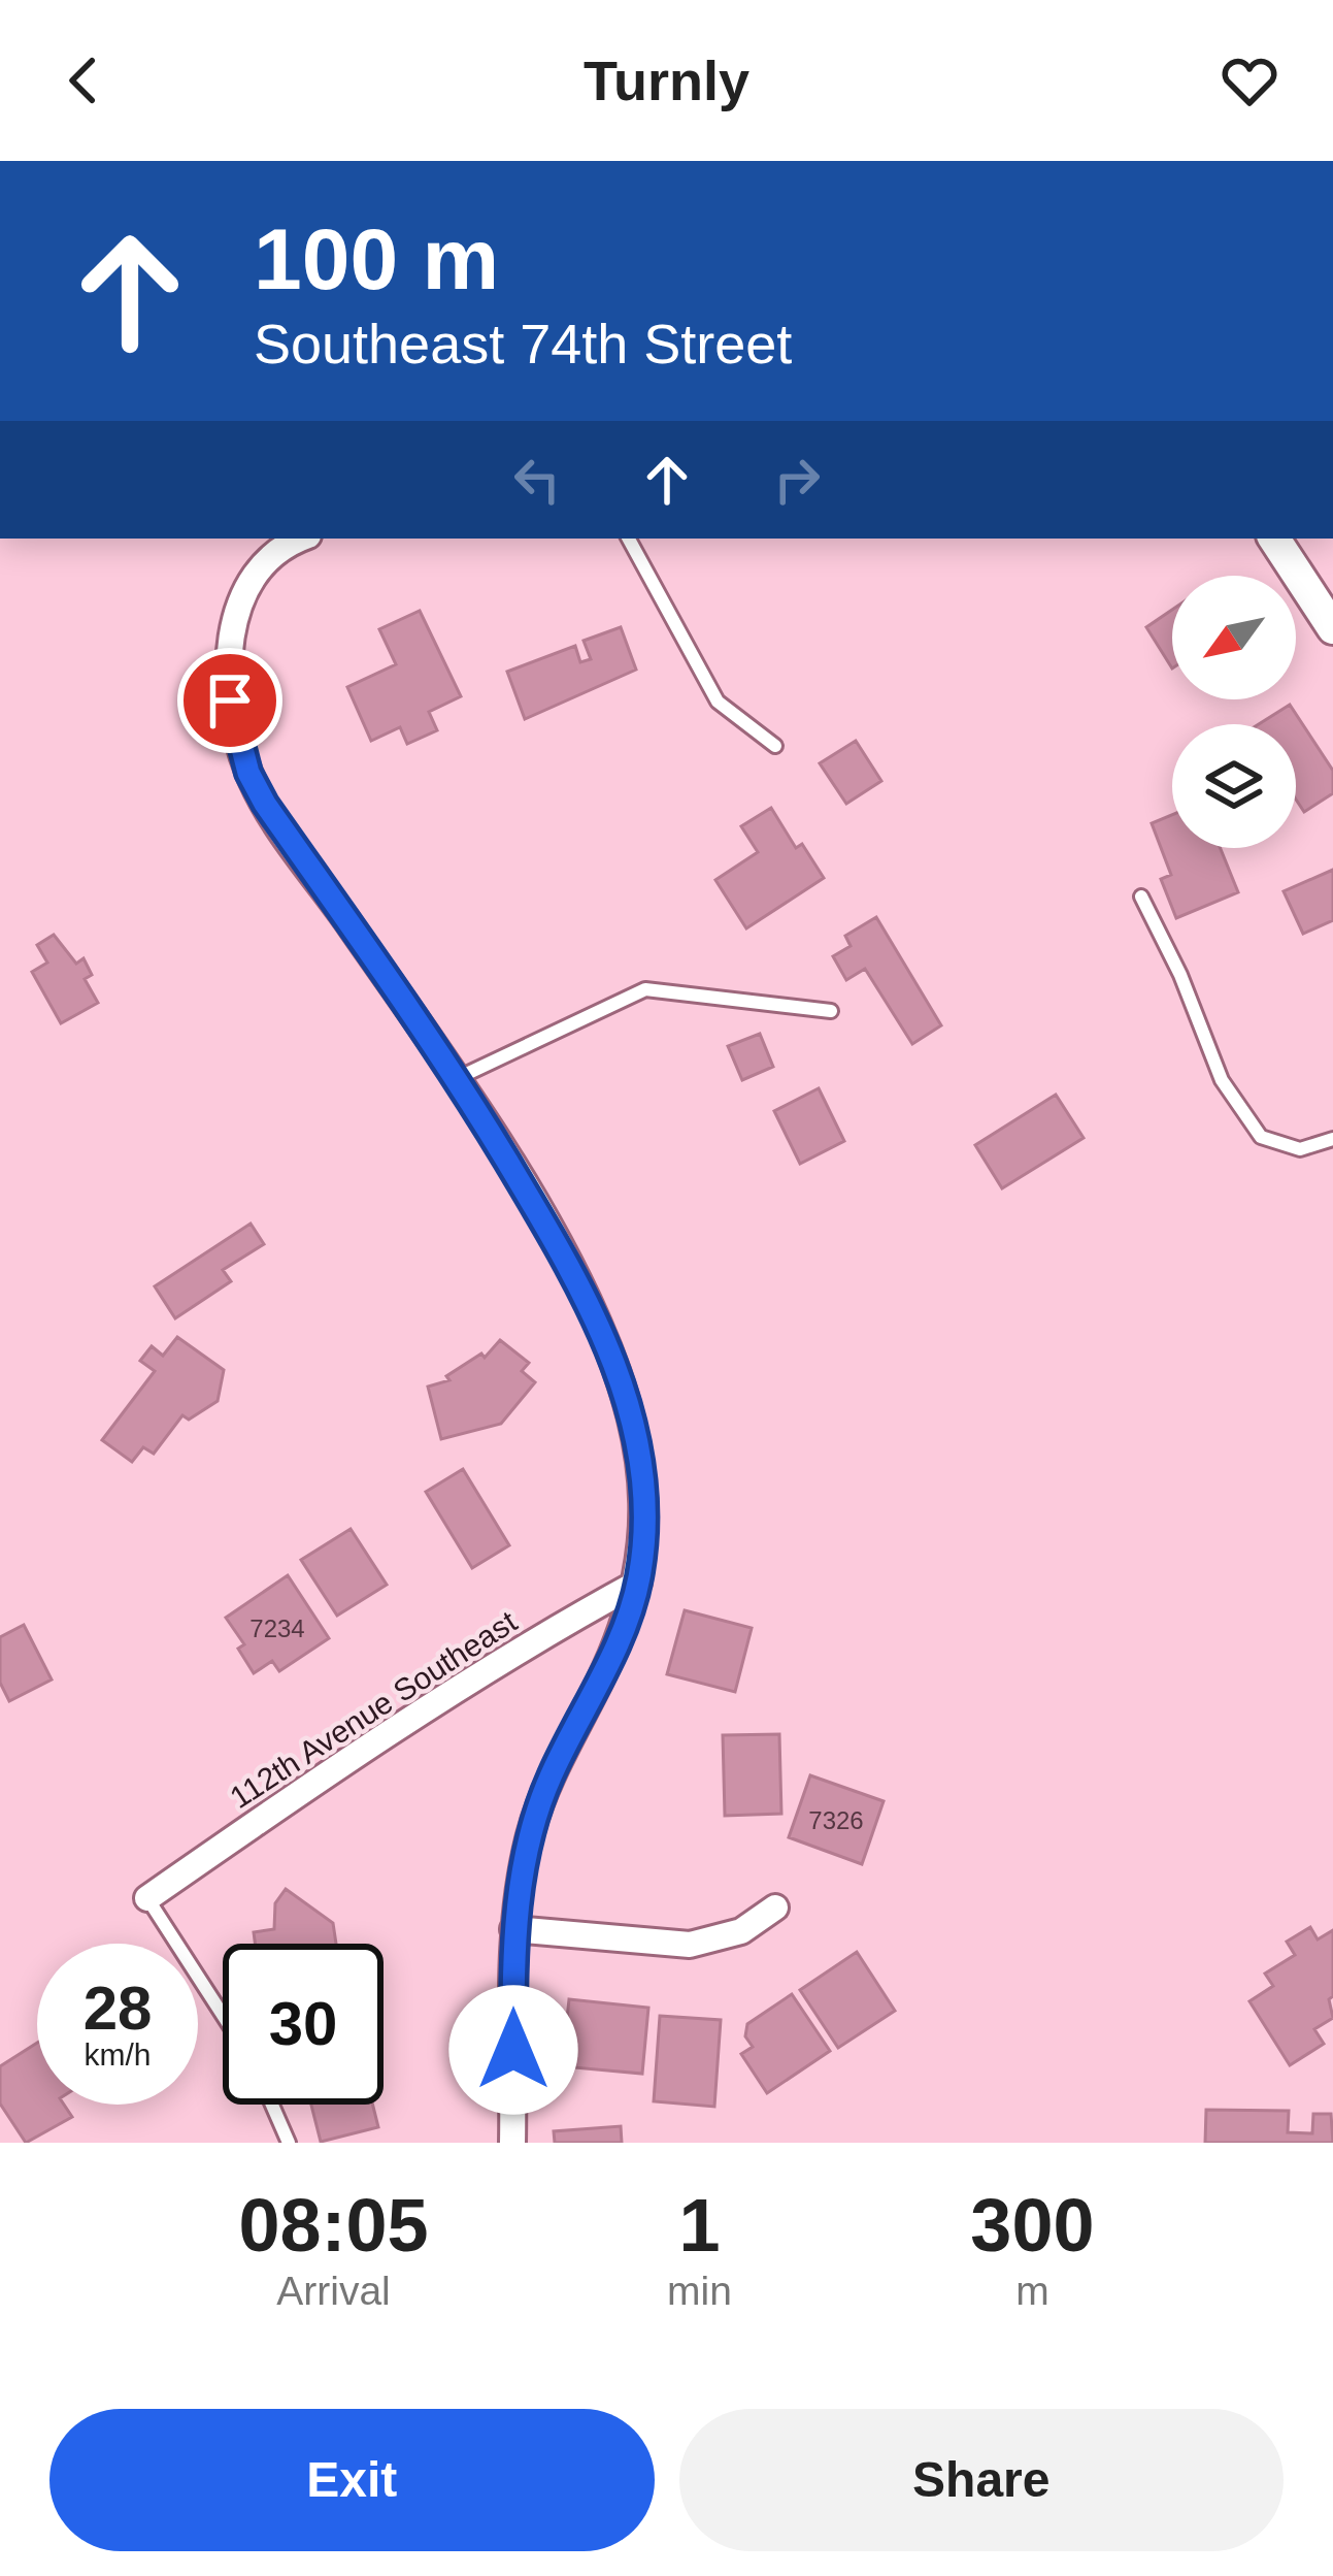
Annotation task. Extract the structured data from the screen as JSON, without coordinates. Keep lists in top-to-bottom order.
{
  "streets": {
    "street": ["112th Avenue Southeast"]
  },
  "house_numbers": ["7234", "7326"],
  "north": "bottom left",
  "page": {
    "header": "Turnly",
    "turn": ["100 m", "Southeast 74th Street"],
    "speed": "28 km/h",
    "limit": "30",
    "eta": [
      "08:05",
      "Arrival",
      "1",
      "min",
      "300",
      "m"
    ],
    "buttons": ["Exit", "Share"]
  }
}
